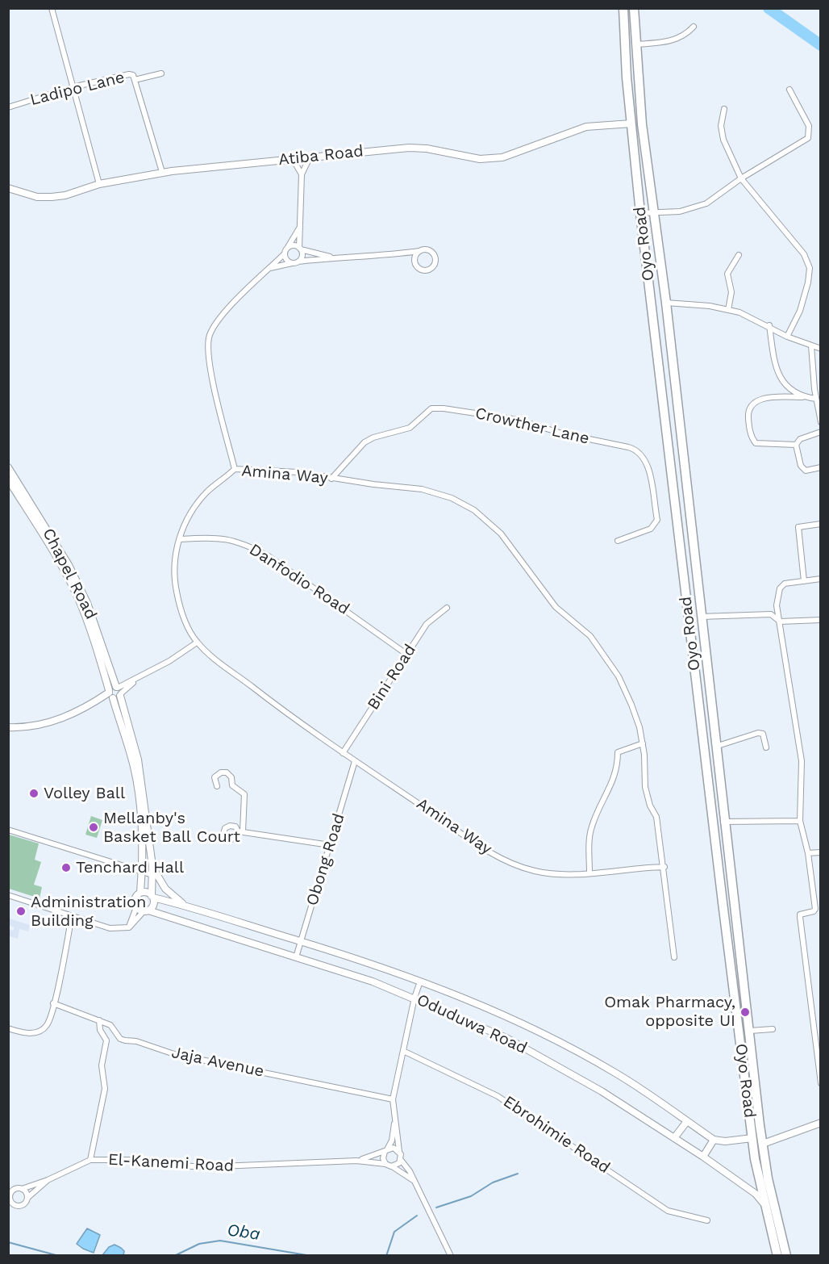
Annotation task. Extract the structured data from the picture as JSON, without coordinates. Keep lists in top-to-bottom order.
{
  "streets": {
    "highway": ["Oyo Road"],
    "street": [
      "Ladipo Lane",
      "Atiba Road",
      "Crowther Lane",
      "Amina Way",
      "Chapel Road",
      "Danfodio Road",
      "Bini Road",
      "Obong Road",
      "Oduduwa Road",
      "Jaja Avenue",
      "Ebrohimie Road",
      "El-Kanemi Road"
    ]
  },
  "crossings": [
    ["Ladipo Lane", "Atiba Road"],
    ["Atiba Road", "Oyo Road"],
    ["Oyo Road", "Oduduwa Road"],
    ["Crowther Lane", "Amina Way"],
    ["Amina Way", "Danfodio Road"],
    ["Amina Way", "Bini Road"],
    ["Amina Way", "Obong Road"],
    ["Chapel Road", "Oduduwa Road"],
    ["Danfodio Road", "Bini Road"],
    ["Obong Road", "Oduduwa Road"]
  ],
  "water": ["Oba"],
  "places": [
    "Volley Ball",
    "Mellanby's Basket Ball Court",
    "Tenchard Hall",
    "Administration Building",
    "Omak Pharmacy, opposite UI"
  ]
}
